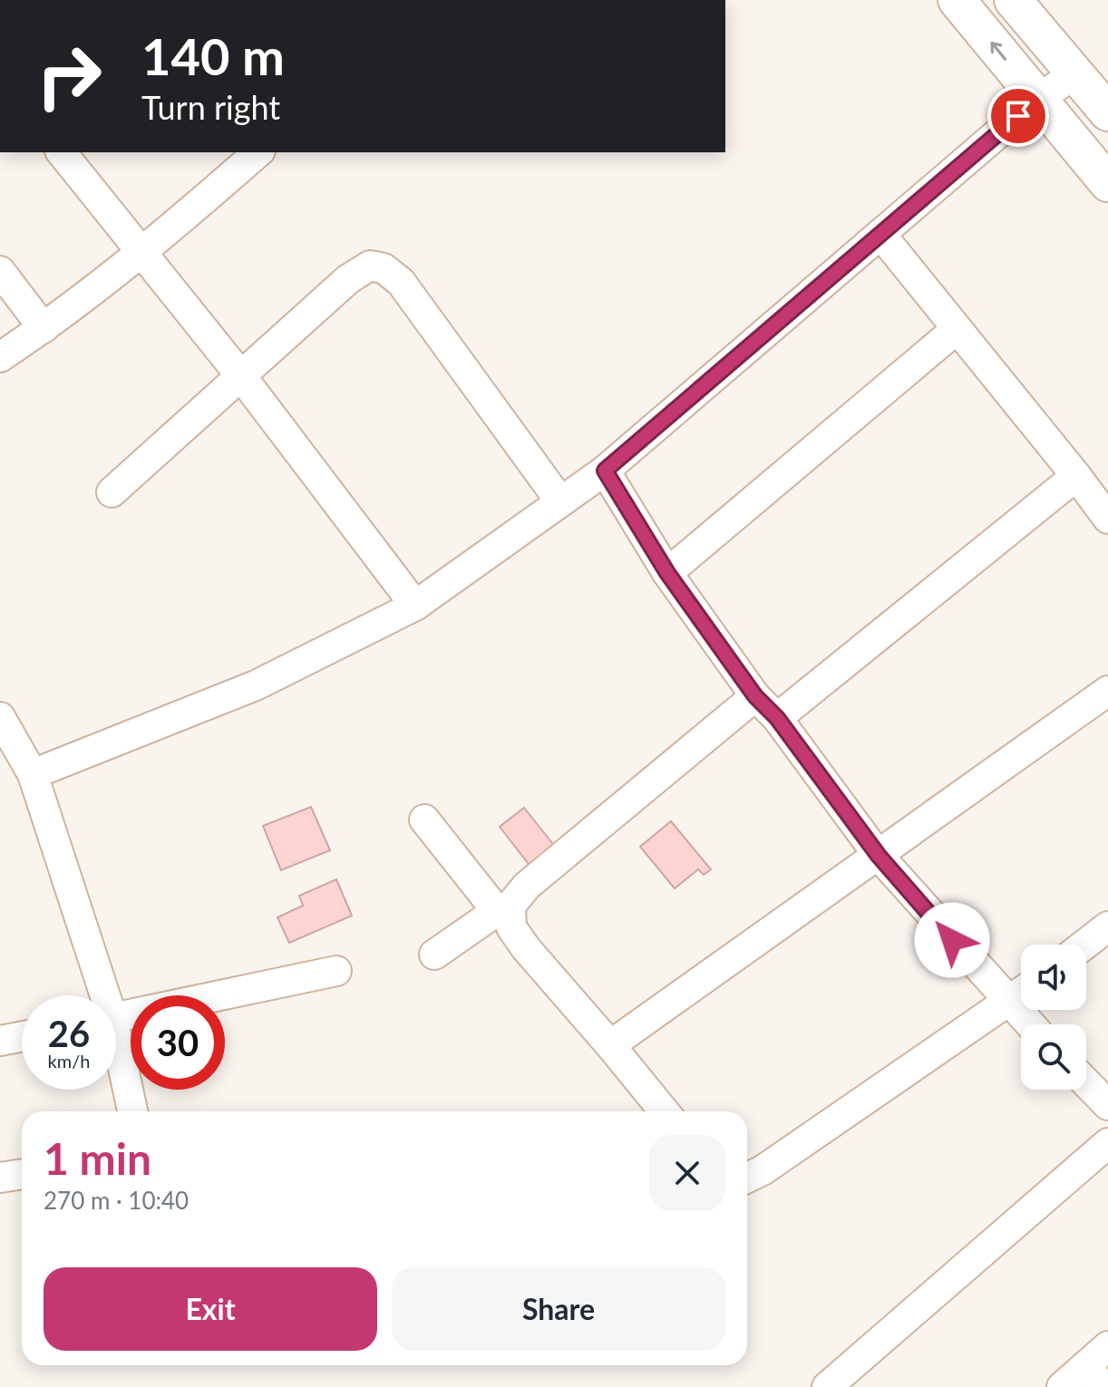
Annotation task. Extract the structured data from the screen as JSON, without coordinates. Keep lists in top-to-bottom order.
{
  "page": {
    "turn": ["140 m", "Turn right"],
    "speed": "26 km/h",
    "limit": "30",
    "heading": ["1 min", "270 m · 10:40"],
    "buttons": ["Exit", "Share"]
  }
}
